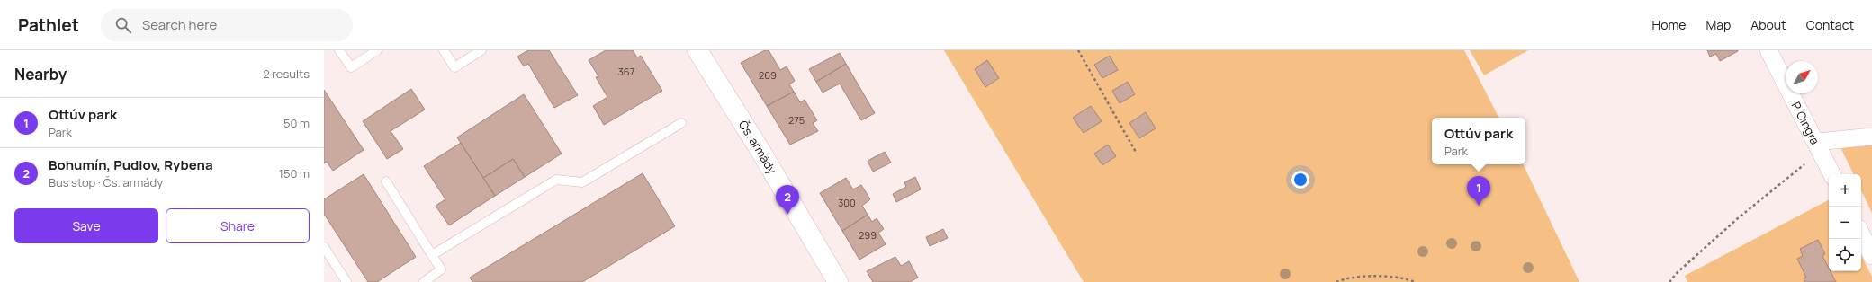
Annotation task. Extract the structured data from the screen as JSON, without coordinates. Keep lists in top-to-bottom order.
{
  "streets": {
    "main road": ["Čs. armády"],
    "street": ["P. Cingra"]
  },
  "house_numbers": [
    "367",
    "269",
    "275",
    "300",
    "299"
  ],
  "north": "top right",
  "page": {
    "header": "Pathlet",
    "search": "Search here",
    "nav": [
      "Home",
      "Map",
      "About",
      "Contact"
    ],
    "heading": ["Nearby", "2 results"],
    "list": [
      {
        "mark": "1",
        "name": "Ottúv park",
        "note": "Park",
        "value": "50 m"
      },
      {
        "mark": "2",
        "name": "Bohumín, Pudlov, Rybena",
        "note": "Bus stop · Čs. armády",
        "value": "150 m"
      }
    ],
    "popup": ["Ottúv park", "Park"],
    "map_buttons": ["+", "−"],
    "pins": ["1", "2"],
    "buttons": ["Save", "Share"]
  }
}
